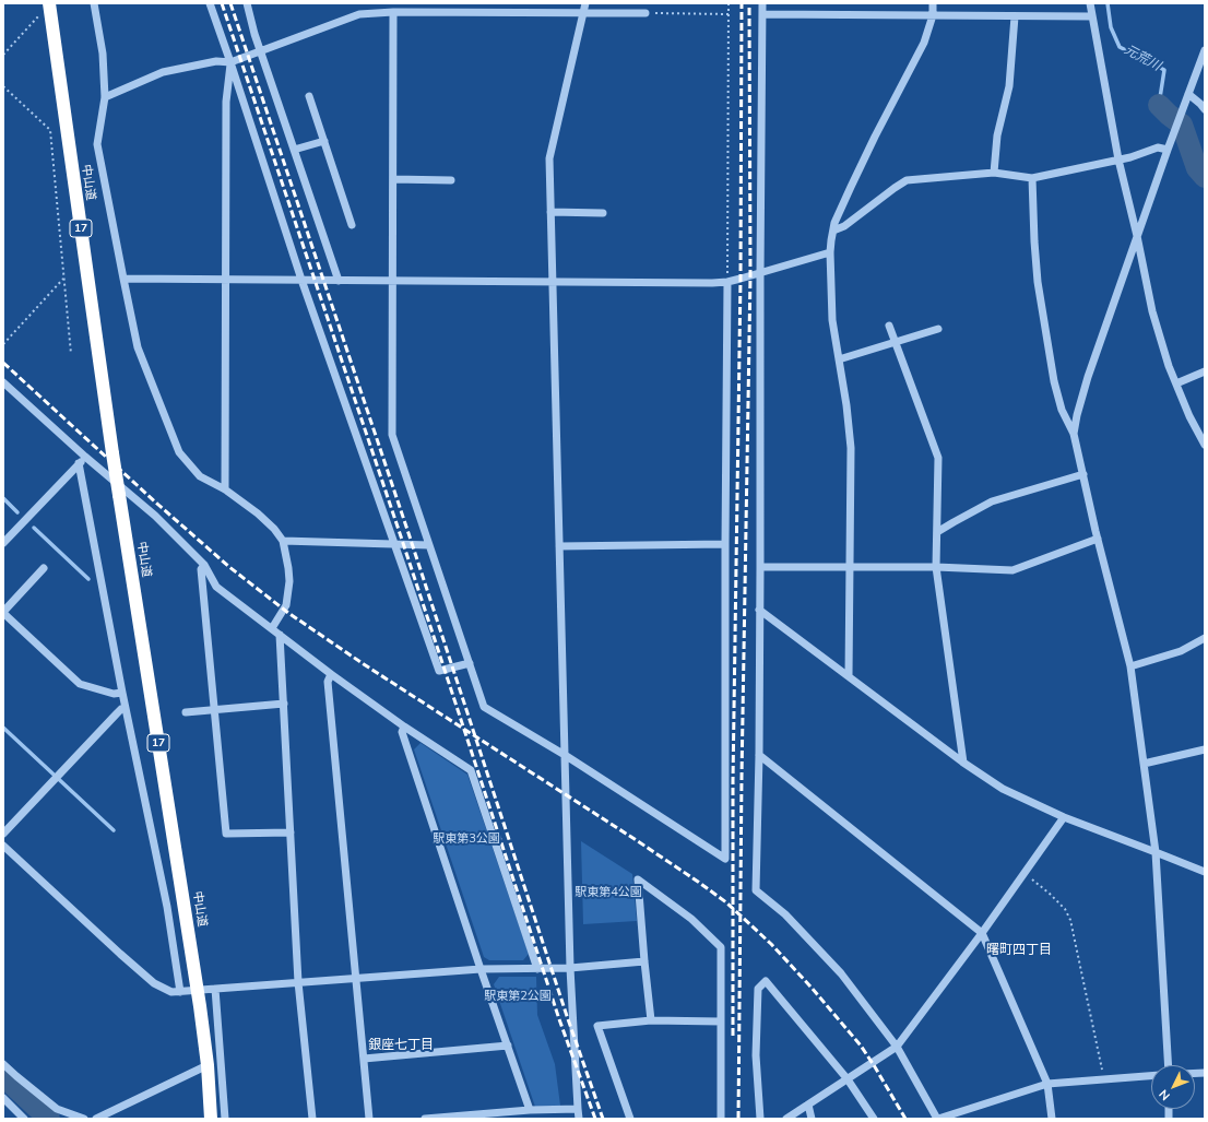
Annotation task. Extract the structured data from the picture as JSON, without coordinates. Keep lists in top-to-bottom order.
{
  "streets": {
    "highway": ["中山道", "17"]
  },
  "districts": ["曙町四丁目", "銀座七丁目"],
  "water": ["元荒川"],
  "parks": ["駅東第3公園", "駅東第4公園", "駅東第2公園"],
  "north": "bottom left"
}
